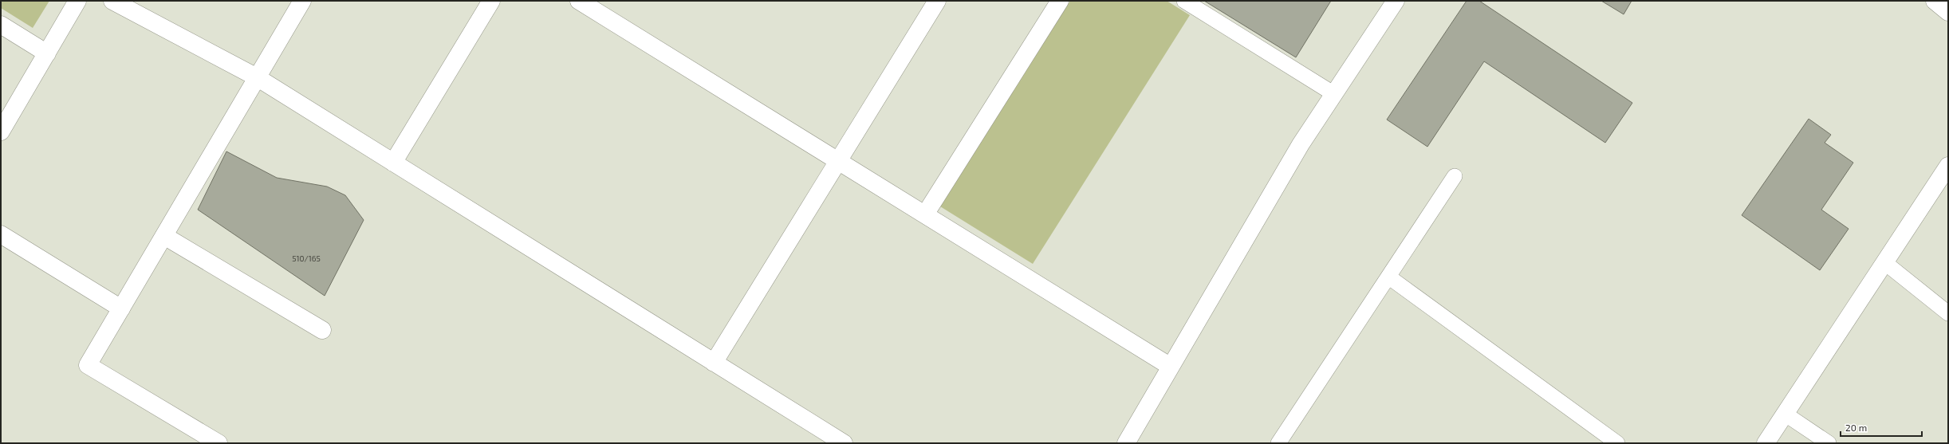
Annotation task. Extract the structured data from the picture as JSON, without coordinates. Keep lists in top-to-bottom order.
{
  "house_numbers": ["510/165"],
  "scale_bar": "20 m"
}
